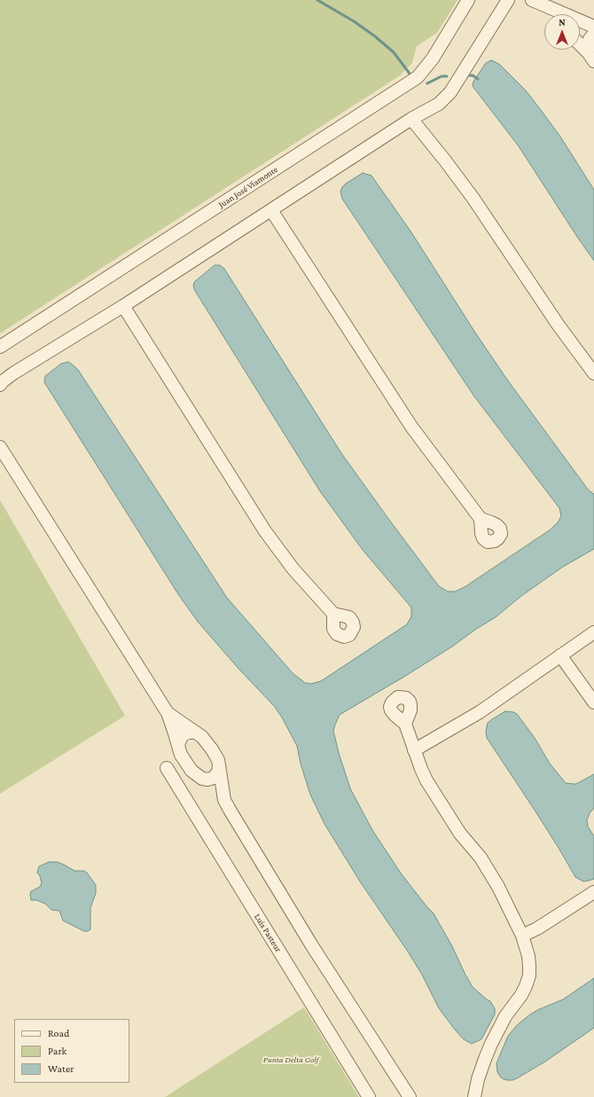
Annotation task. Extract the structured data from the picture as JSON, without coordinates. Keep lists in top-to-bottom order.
{
  "streets": {
    "street": ["Juan José Viamonte", "Luis Pasteur"]
  },
  "parks": ["Punta Delta Golf"],
  "legend": ["Road", "Park", "Water"],
  "north": "top"
}
